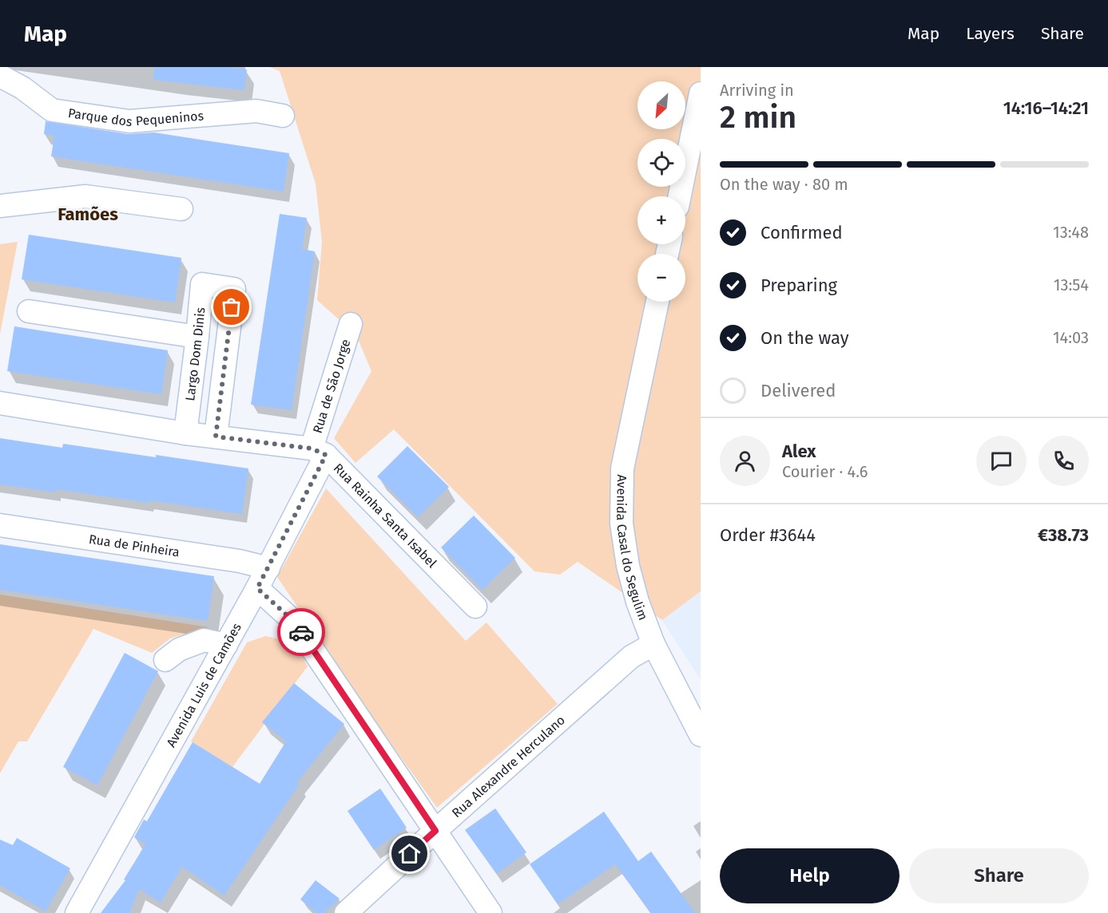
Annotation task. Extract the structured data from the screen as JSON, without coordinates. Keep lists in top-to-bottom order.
{
  "streets": {
    "street": [
      "Parque dos Pequeninos",
      "Largo Dom Dinis",
      "Rua de São Jorge",
      "Rua Rainha Santa Isabel",
      "Rua de Pinheira",
      "Avenida Casal do Segulim",
      "Avenida Luis de Camões",
      "Rua Alexandre Herculano"
    ]
  },
  "crossings": [
    ["Rua de São Jorge", "Rua Rainha Santa Isabel"],
    ["Rua de São Jorge", "Avenida Luis de Camões"],
    ["Rua Rainha Santa Isabel", "Avenida Luis de Camões"],
    ["Rua de Pinheira", "Avenida Luis de Camões"],
    ["Avenida Casal do Segulim", "Rua Alexandre Herculano"]
  ],
  "districts": ["Famões"],
  "north": "bottom left",
  "page": {
    "header": "Map",
    "nav": ["Map", "Layers", "Share"],
    "heading": ["2 min", "Arriving in", "14:16–14:21"],
    "panel": [
      "Alex",
      "Courier · 4.6",
      "Order #3644",
      "€38.73"
    ],
    "map_buttons": ["+", "−"],
    "bar": "On the way · 80 m",
    "list": [
      ["Confirmed", "13:48"],
      ["Preparing", "13:54"],
      ["On the way", "14:03"],
      "Delivered"
    ],
    "buttons": ["Help", "Share"]
  }
}
